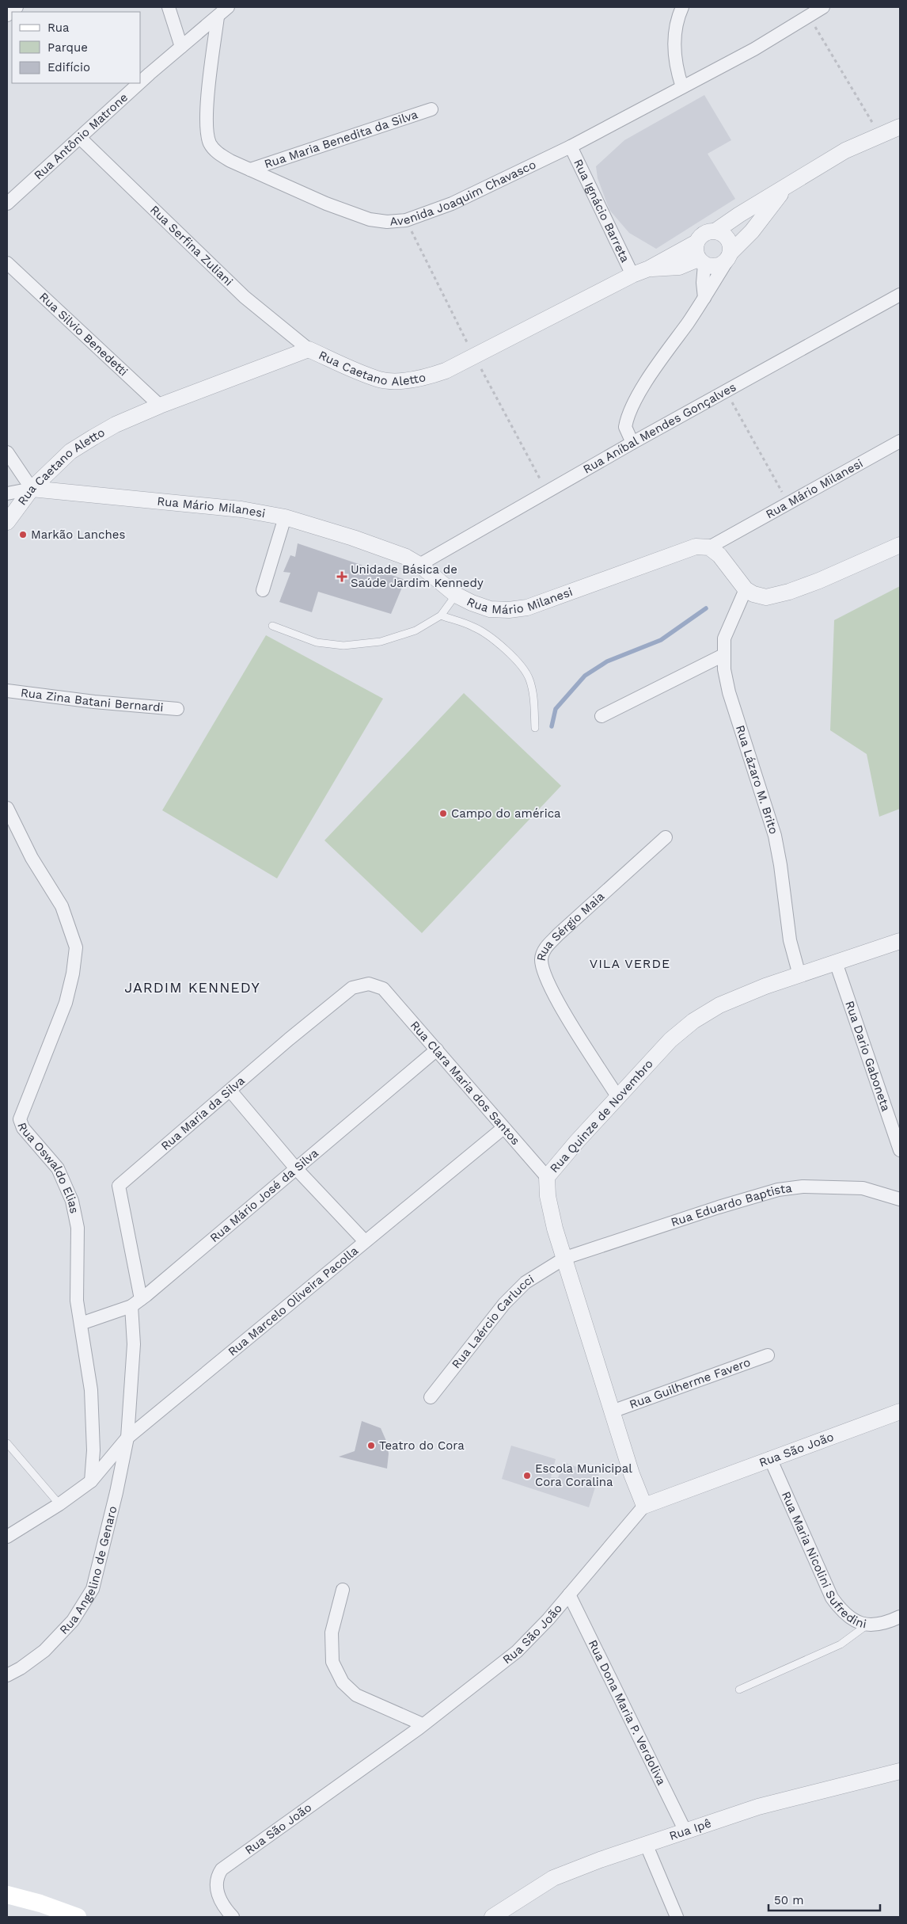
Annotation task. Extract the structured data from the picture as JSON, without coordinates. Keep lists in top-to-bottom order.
{
  "streets": {
    "street": [
      "Rua Antônio Matrone",
      "Rua Maria Benedita da Silva",
      "Avenida Joaquim Chavasco",
      "Rua Ignácio Barreta",
      "Rua Serfina Zuliani",
      "Rua Silvio Benedetti",
      "Rua Caetano Aletto",
      "Rua Aníbal Mendes Gonçalves",
      "Rua Mário Milanesi",
      "Rua Zina Batani Bernardi",
      "Rua Lázaro M. Brito",
      "Rua Sérgio Maia",
      "Rua Dario Gaboneta",
      "Rua Clara Maria dos Santos",
      "Rua Maria da Silva",
      "Rua Quinze de Novembro",
      "Rua Oswaldo Elias",
      "Rua Mário José da Silva",
      "Rua Eduardo Baptista",
      "Rua Marcelo Oliveira Pacolla",
      "Rua Laércio Carlucci",
      "Rua Guilherme Favero",
      "Rua São João",
      "Rua Maria Nicolini Sufredini",
      "Rua Angelino de Genaro",
      "Rua Dona Maria P. Verdoliva",
      "Rua Ipê"
    ]
  },
  "crossings": [
    ["Rua Antônio Matrone", "Avenida Joaquim Chavasco"],
    ["Rua Antônio Matrone", "Rua Serfina Zuliani"],
    ["Rua Maria Benedita da Silva", "Avenida Joaquim Chavasco"],
    ["Avenida Joaquim Chavasco", "Rua Ignácio Barreta"],
    ["Rua Ignácio Barreta", "Rua Caetano Aletto"],
    ["Rua Serfina Zuliani", "Rua Caetano Aletto"],
    ["Rua Silvio Benedetti", "Rua Caetano Aletto"],
    ["Rua Caetano Aletto", "Rua Mário Milanesi"],
    ["Rua Aníbal Mendes Gonçalves", "Rua Mário Milanesi"],
    ["Rua Lázaro M. Brito", "Rua Quinze de Novembro"],
    ["Rua Sérgio Maia", "Rua Quinze de Novembro"],
    ["Rua Dario Gaboneta", "Rua Quinze de Novembro"],
    ["Rua Clara Maria dos Santos", "Rua Maria da Silva"],
    ["Rua Clara Maria dos Santos", "Rua Quinze de Novembro"],
    ["Rua Clara Maria dos Santos", "Rua Mário José da Silva"],
    ["Rua Clara Maria dos Santos", "Rua Marcelo Oliveira Pacolla"],
    ["Rua Maria da Silva", "Rua Mário José da Silva"],
    ["Rua Maria da Silva", "Rua Marcelo Oliveira Pacolla"],
    ["Rua Maria da Silva", "Rua Angelino de Genaro"],
    ["Rua Quinze de Novembro", "Rua Eduardo Baptista"],
    ["Rua Quinze de Novembro", "Rua Laércio Carlucci"],
    ["Rua Quinze de Novembro", "Rua Guilherme Favero"],
    ["Rua Quinze de Novembro", "Rua São João"],
    ["Rua Oswaldo Elias", "Rua Mário José da Silva"],
    ["Rua Oswaldo Elias", "Rua Marcelo Oliveira Pacolla"],
    ["Rua Eduardo Baptista", "Rua Laércio Carlucci"],
    ["Rua Marcelo Oliveira Pacolla", "Rua Angelino de Genaro"],
    ["Rua São João", "Rua Maria Nicolini Sufredini"],
    ["Rua São João", "Rua Dona Maria P. Verdoliva"],
    ["Rua Dona Maria P. Verdoliva", "Rua Ipê"]
  ],
  "districts": ["VILA VERDE", "JARDIM KENNEDY"],
  "places": {
    "other": [
      "Markão Lanches",
      "Campo do américa",
      "Teatro do Cora",
      "Escola Municipal Cora Coralina"
    ],
    "health": ["Unidade Básica de Saúde Jardim Kennedy"]
  },
  "legend": ["Rua", "Parque", "Edifício"],
  "scale_bar": "50 m"
}
